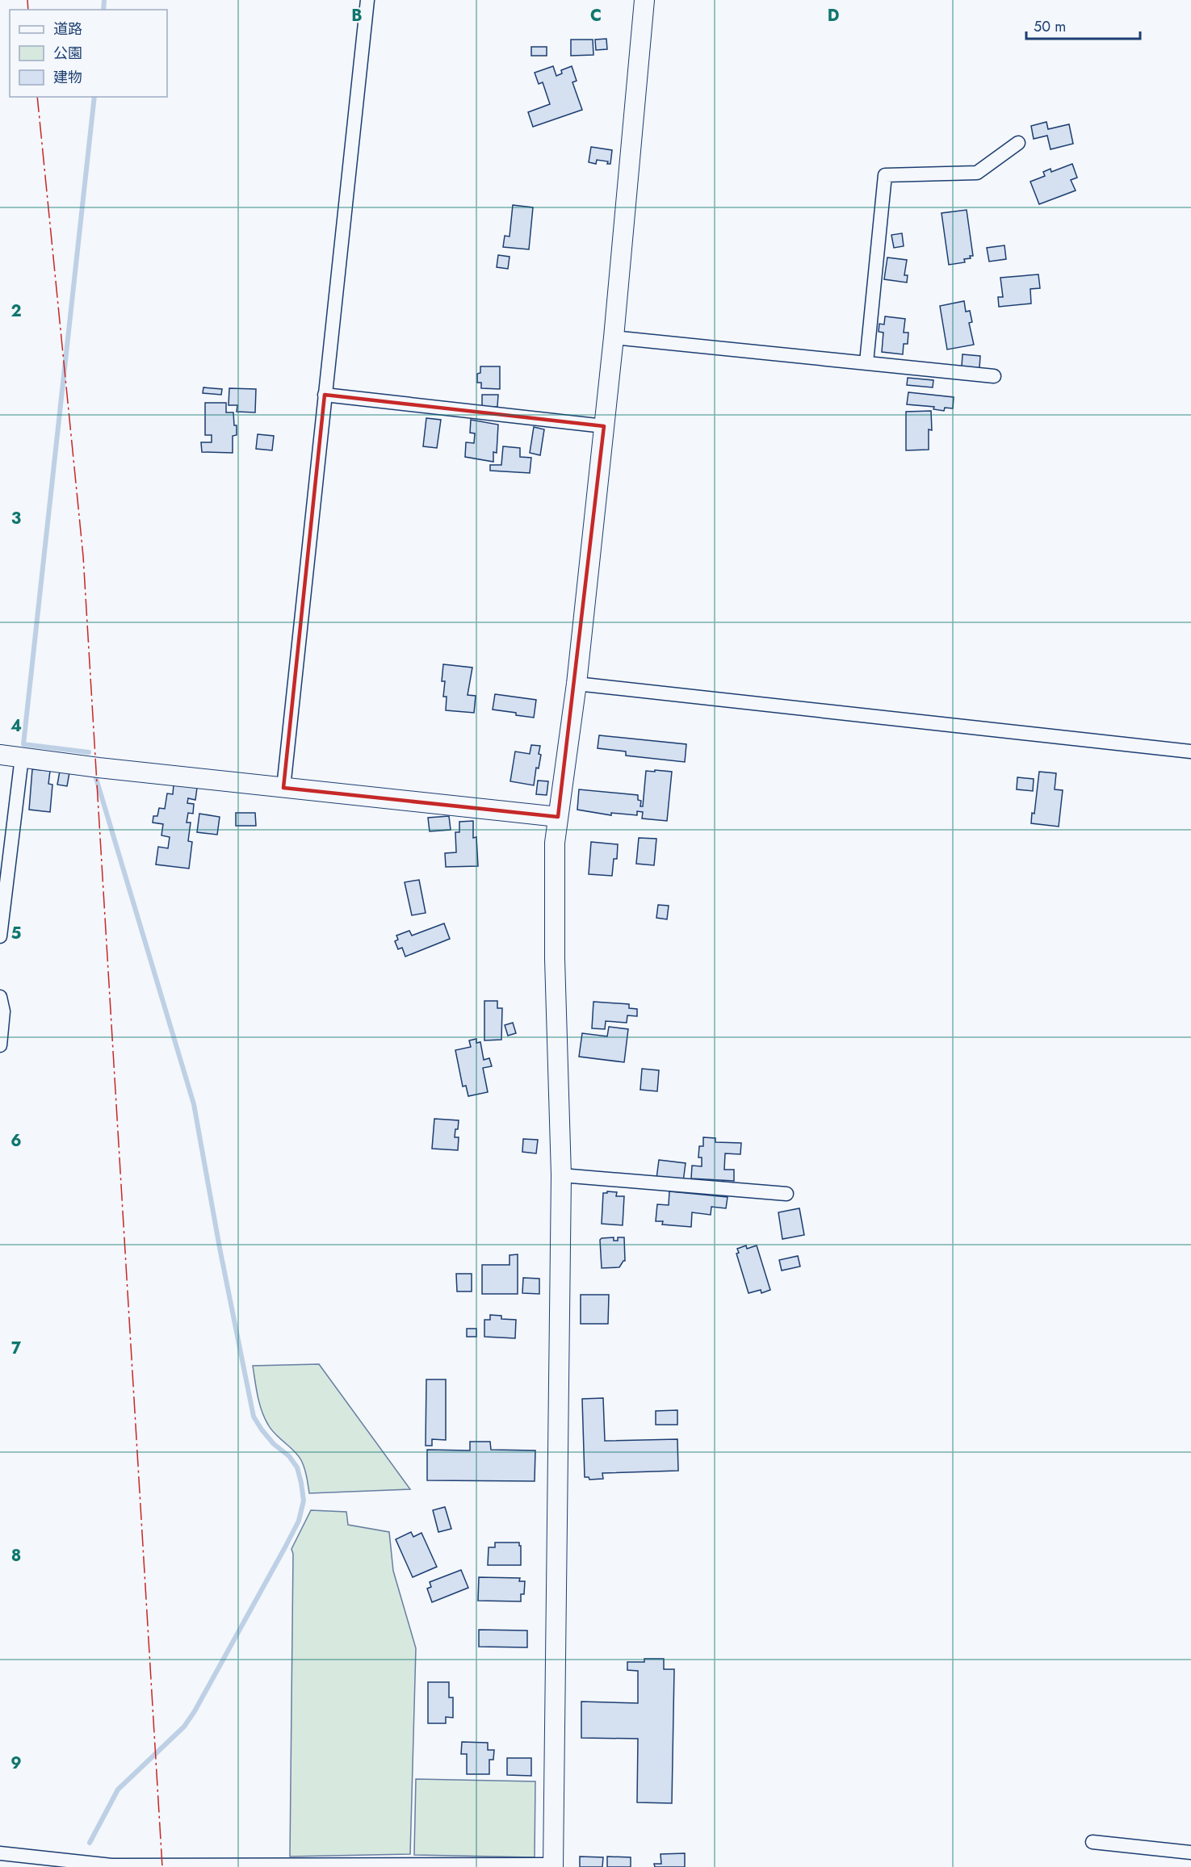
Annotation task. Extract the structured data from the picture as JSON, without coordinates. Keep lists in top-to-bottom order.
{
  "legend": ["道路", "公園", "建物"],
  "scale_bar": "50 m",
  "grid": {
    "columns": ["B", "C", "D"],
    "rows": [
      "2",
      "3",
      "4",
      "5",
      "6",
      "7",
      "8",
      "9"
    ]
  }
}
